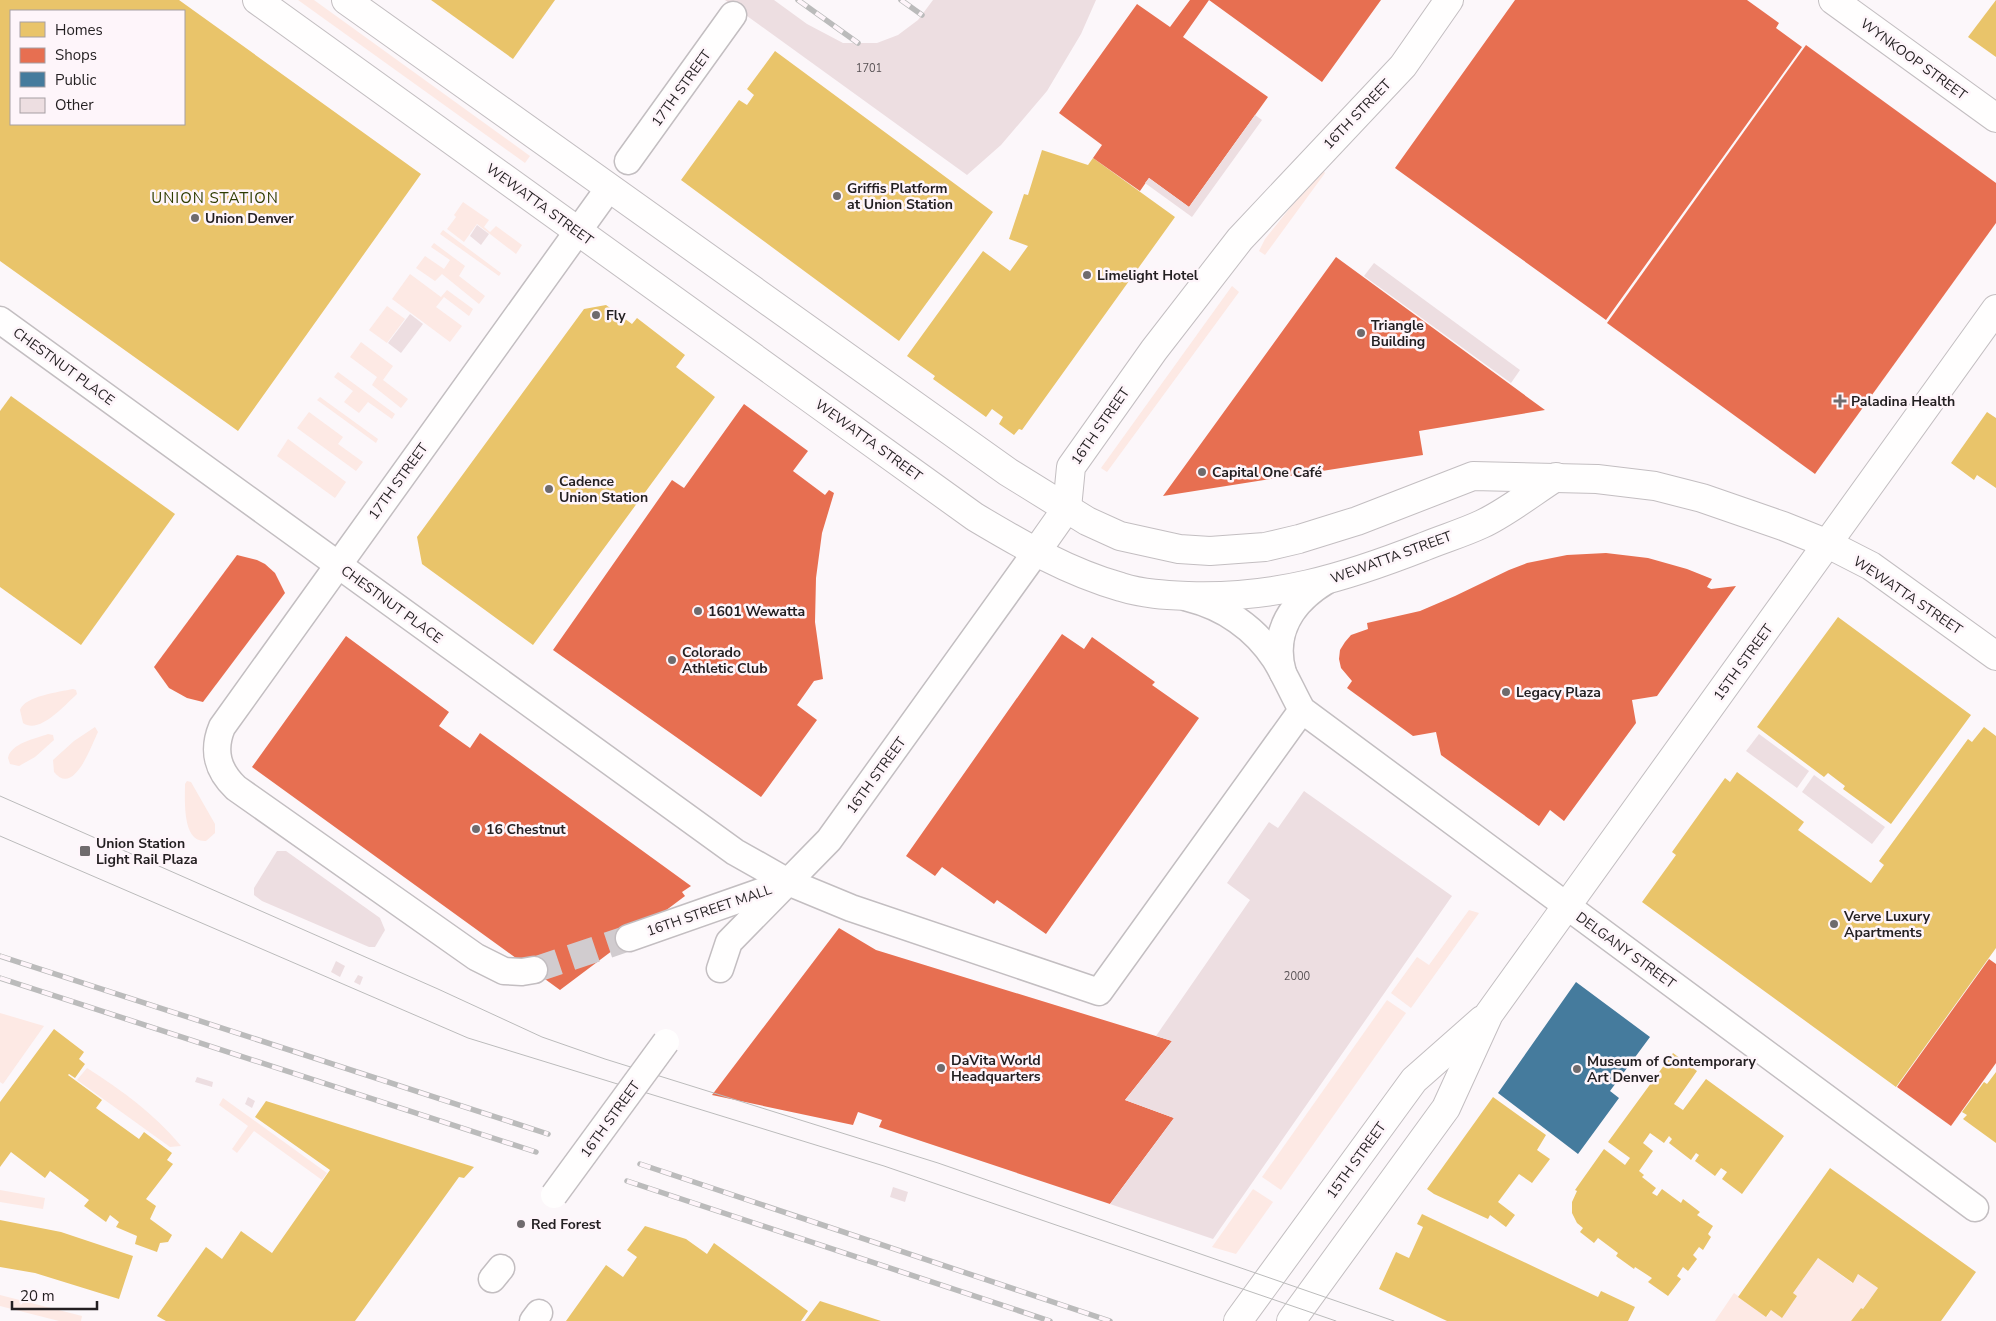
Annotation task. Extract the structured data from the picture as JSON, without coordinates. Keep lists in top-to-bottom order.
{
  "streets": {
    "street": [
      "WYNKOOP STREET",
      "17TH STREET",
      "16TH STREET",
      "WEWATTA STREET",
      "CHESTNUT PLACE",
      "15TH STREET",
      "16TH STREET MALL",
      "DELGANY STREET"
    ]
  },
  "crossings": [
    ["17TH STREET", "WEWATTA STREET"],
    ["17TH STREET", "CHESTNUT PLACE"],
    ["16TH STREET", "WEWATTA STREET"],
    ["16TH STREET", "CHESTNUT PLACE"],
    ["16TH STREET", "16TH STREET MALL"],
    ["WEWATTA STREET", "15TH STREET"],
    ["WEWATTA STREET", "DELGANY STREET"],
    ["CHESTNUT PLACE", "16TH STREET MALL"],
    ["CHESTNUT PLACE", "DELGANY STREET"],
    ["15TH STREET", "DELGANY STREET"]
  ],
  "districts": ["UNION STATION"],
  "places": {
    "other": [
      "Griffis Platform at Union Station",
      "Union Denver",
      "Limelight Hotel",
      "Fly",
      "Triangle Building",
      "Capital One Café",
      "Cadence Union Station",
      "1601 Wewatta",
      "Colorado Athletic Club",
      "Legacy Plaza",
      "16 Chestnut",
      "Verve Luxury Apartments",
      "DaVita World Headquarters",
      "Museum of Contemporary Art Denver",
      "Red Forest"
    ],
    "health": ["Paladina Health"],
    "transit": ["Union Station Light Rail Plaza"]
  },
  "house_numbers": ["1701", "2000"],
  "legend": [
    "Homes",
    "Shops",
    "Public",
    "Other"
  ],
  "scale_bar": "20 m"
}
